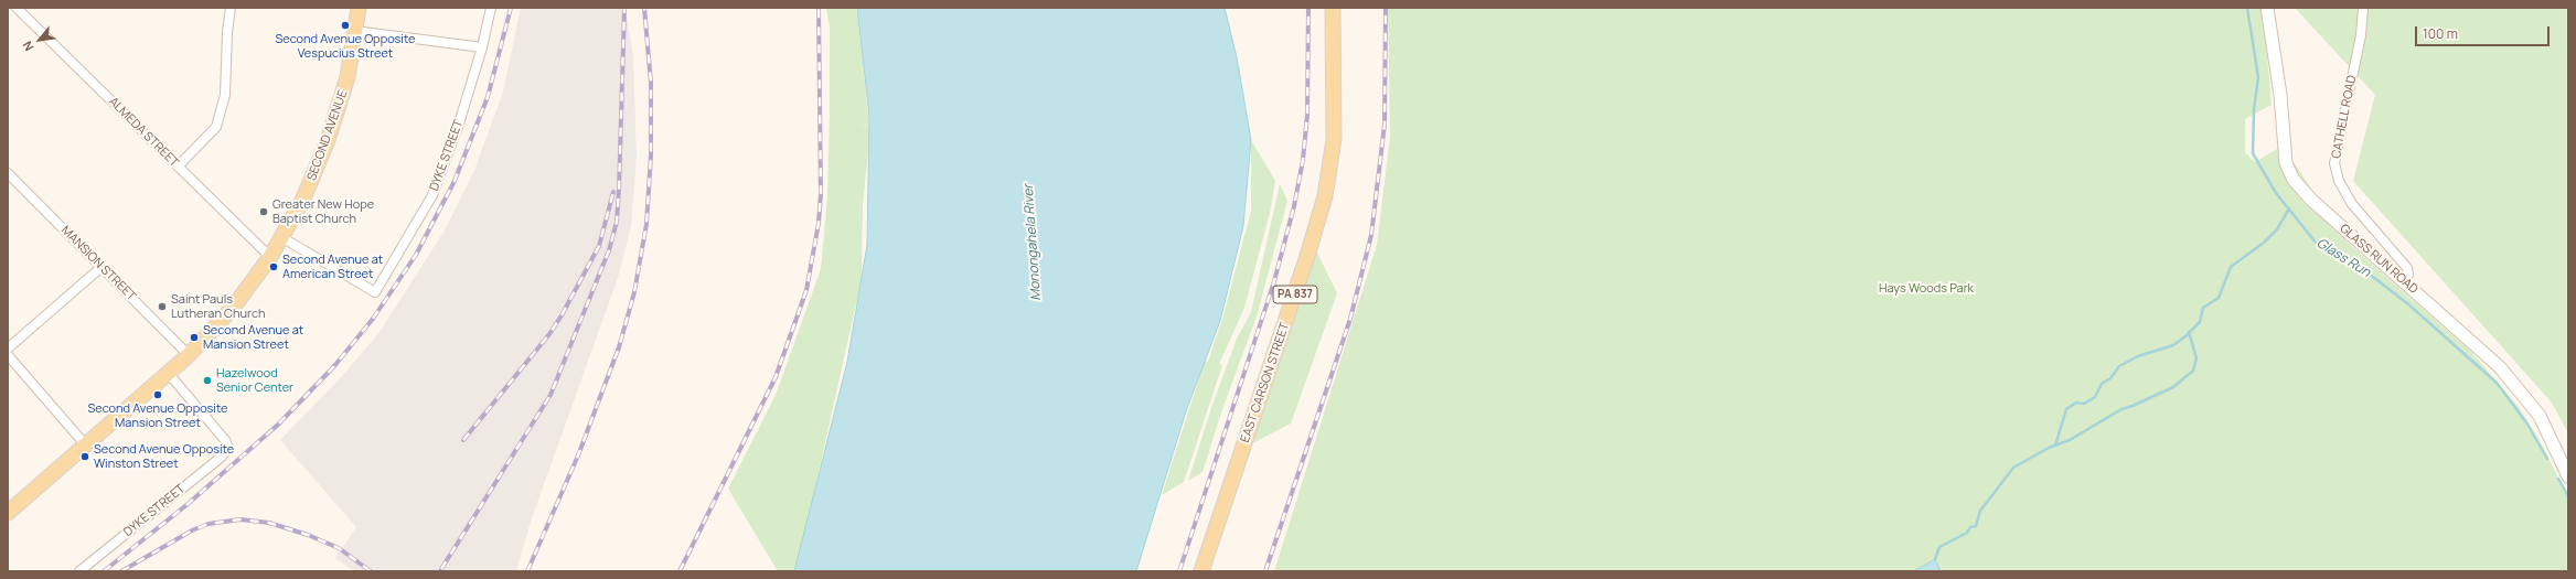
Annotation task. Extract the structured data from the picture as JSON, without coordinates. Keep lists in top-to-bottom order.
{
  "streets": {
    "main road": [
      "SECOND AVENUE",
      "GLASS RUN ROAD",
      "PA 837",
      "EAST CARSON STREET"
    ],
    "street": [
      "CATHELL ROAD",
      "ALMEDA STREET",
      "DYKE STREET",
      "MANSION STREET"
    ]
  },
  "crossings": [
    ["CATHELL ROAD", "GLASS RUN ROAD"],
    ["ALMEDA STREET", "SECOND AVENUE"],
    ["SECOND AVENUE", "DYKE STREET"],
    ["SECOND AVENUE", "MANSION STREET"]
  ],
  "water": ["Monongahela River", "Glass Run"],
  "parks": ["Hays Woods Park"],
  "places": [
    "Second Avenue Opposite Vespucius Street",
    "Greater New Hope Baptist Church",
    "Second Avenue at American Street",
    "Saint Pauls Lutheran Church",
    "Second Avenue at Mansion Street",
    "Hazelwood Senior Center",
    "Second Avenue Opposite Mansion Street",
    "Second Avenue Opposite Winston Street"
  ],
  "scale_bar": "100 m",
  "north": "bottom left"
}
